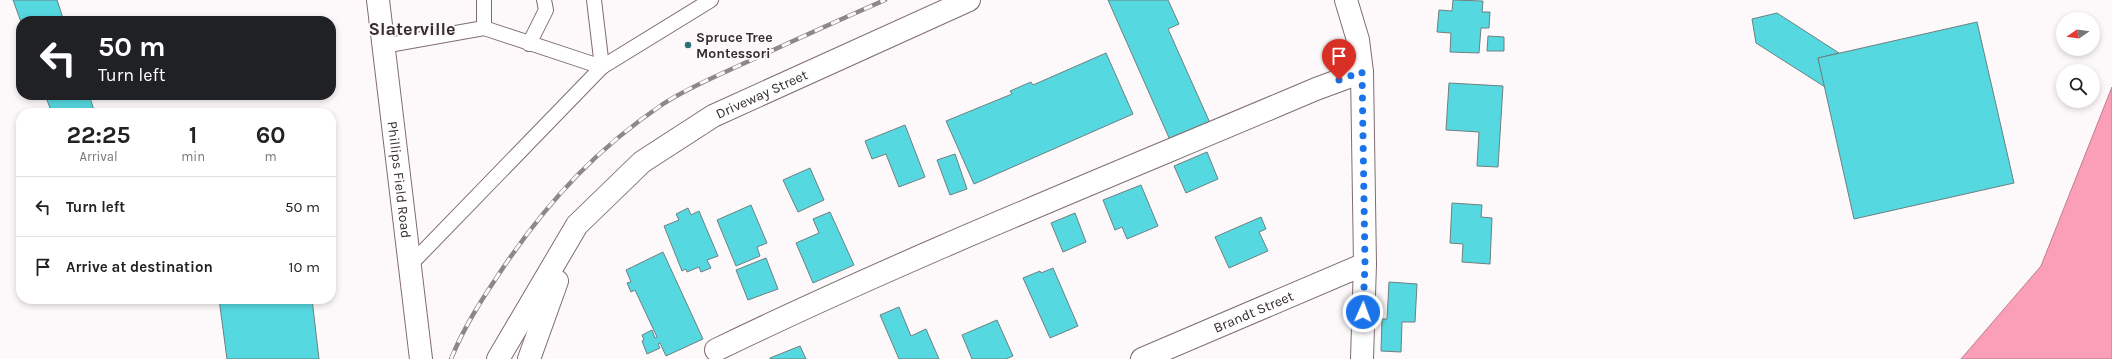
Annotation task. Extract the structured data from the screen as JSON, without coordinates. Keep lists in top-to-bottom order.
{
  "streets": {
    "street": ["Driveway Street", "Phillips Field Road", "Brandt Street"]
  },
  "districts": ["Slaterville"],
  "places": ["Spruce Tree Montessori"],
  "north": "left",
  "page": {
    "turn": ["50 m", "Turn left"],
    "eta": [
      "22:25",
      "Arrival",
      "1",
      "min",
      "60",
      "m"
    ],
    "list": [
      {
        "name": "Turn left",
        "value": "50 m"
      },
      {
        "name": "Arrive at destination",
        "value": "10 m"
      }
    ]
  }
}
